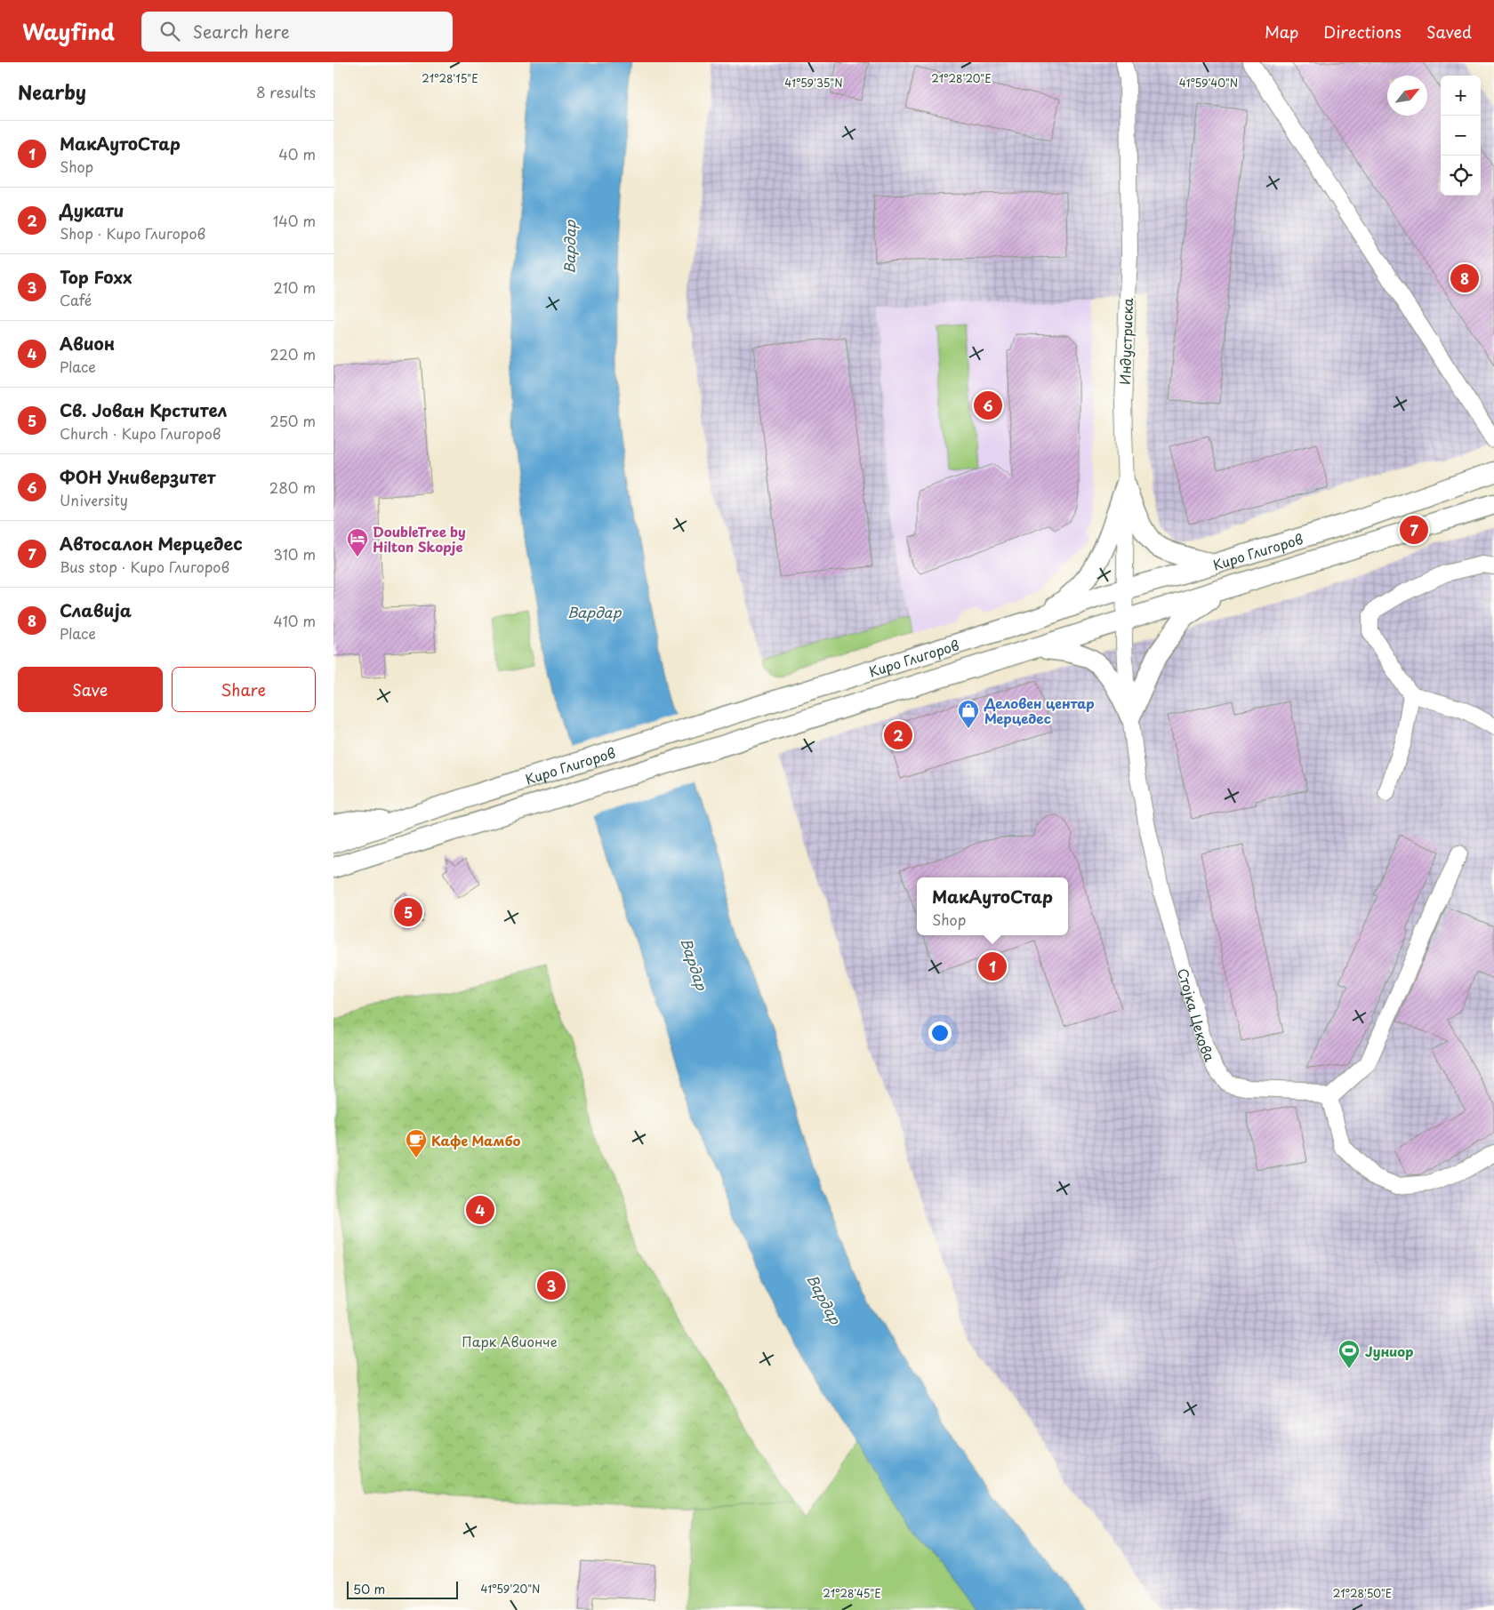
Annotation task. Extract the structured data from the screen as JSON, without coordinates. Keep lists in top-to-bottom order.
{
  "streets": {
    "street": ["Индустриска", "Киро Глигоров", "Стојка Цекова"]
  },
  "crossings": [
    ["Индустриска", "Киро Глигоров"],
    ["Индустриска", "Стојка Цекова"],
    ["Киро Глигоров", "Стојка Цекова"]
  ],
  "water": ["Вардар"],
  "parks": ["Парк Авионче"],
  "places": {
    "hotel": ["DoubleTree by Hilton Skopje"],
    "shop": ["Деловен центар Мерцедес"],
    "cafe": ["Кафе Мамбо"],
    "sports": ["Јуниор"]
  },
  "scale_bar": "50 m",
  "north": "top right",
  "page": {
    "header": "Wayfind",
    "search": "Search here",
    "nav": ["Map", "Directions", "Saved"],
    "heading": ["Nearby", "8 results"],
    "map_buttons": ["+", "−"],
    "list": [
      {
        "mark": "1",
        "name": "МакАутоСтар",
        "note": "Shop",
        "value": "40 m"
      },
      {
        "mark": "2",
        "name": "Дукати",
        "note": "Shop · Киро Глигоров",
        "value": "140 m"
      },
      {
        "mark": "3",
        "name": "Top Foxx",
        "note": "Café",
        "value": "210 m"
      },
      {
        "mark": "4",
        "name": "Авион",
        "note": "Place",
        "value": "220 m"
      },
      {
        "mark": "5",
        "name": "Св. Јован Крстител",
        "note": "Church · Киро Глигоров",
        "value": "250 m"
      },
      {
        "mark": "6",
        "name": "ФОН Универзитет",
        "note": "University",
        "value": "280 m"
      },
      {
        "mark": "7",
        "name": "Автосалон Мерцедес",
        "note": "Bus stop · Киро Глигоров",
        "value": "310 m"
      },
      {
        "mark": "8",
        "name": "Славија",
        "note": "Place",
        "value": "410 m"
      }
    ],
    "pins": [
      "8",
      "6",
      "7",
      "2",
      "5",
      "1",
      "4",
      "3"
    ],
    "buttons": ["Save", "Share"],
    "popup": ["МакАутоСтар", "Shop"],
    "scale": "50 m"
  },
  "coordinates": [
    "21°28'15\"E",
    "21°28'20\"E",
    "41°59'40\"N",
    "41°59'35\"N",
    "41°59'20\"N",
    "21°28'45\"E",
    "21°28'50\"E"
  ]
}
